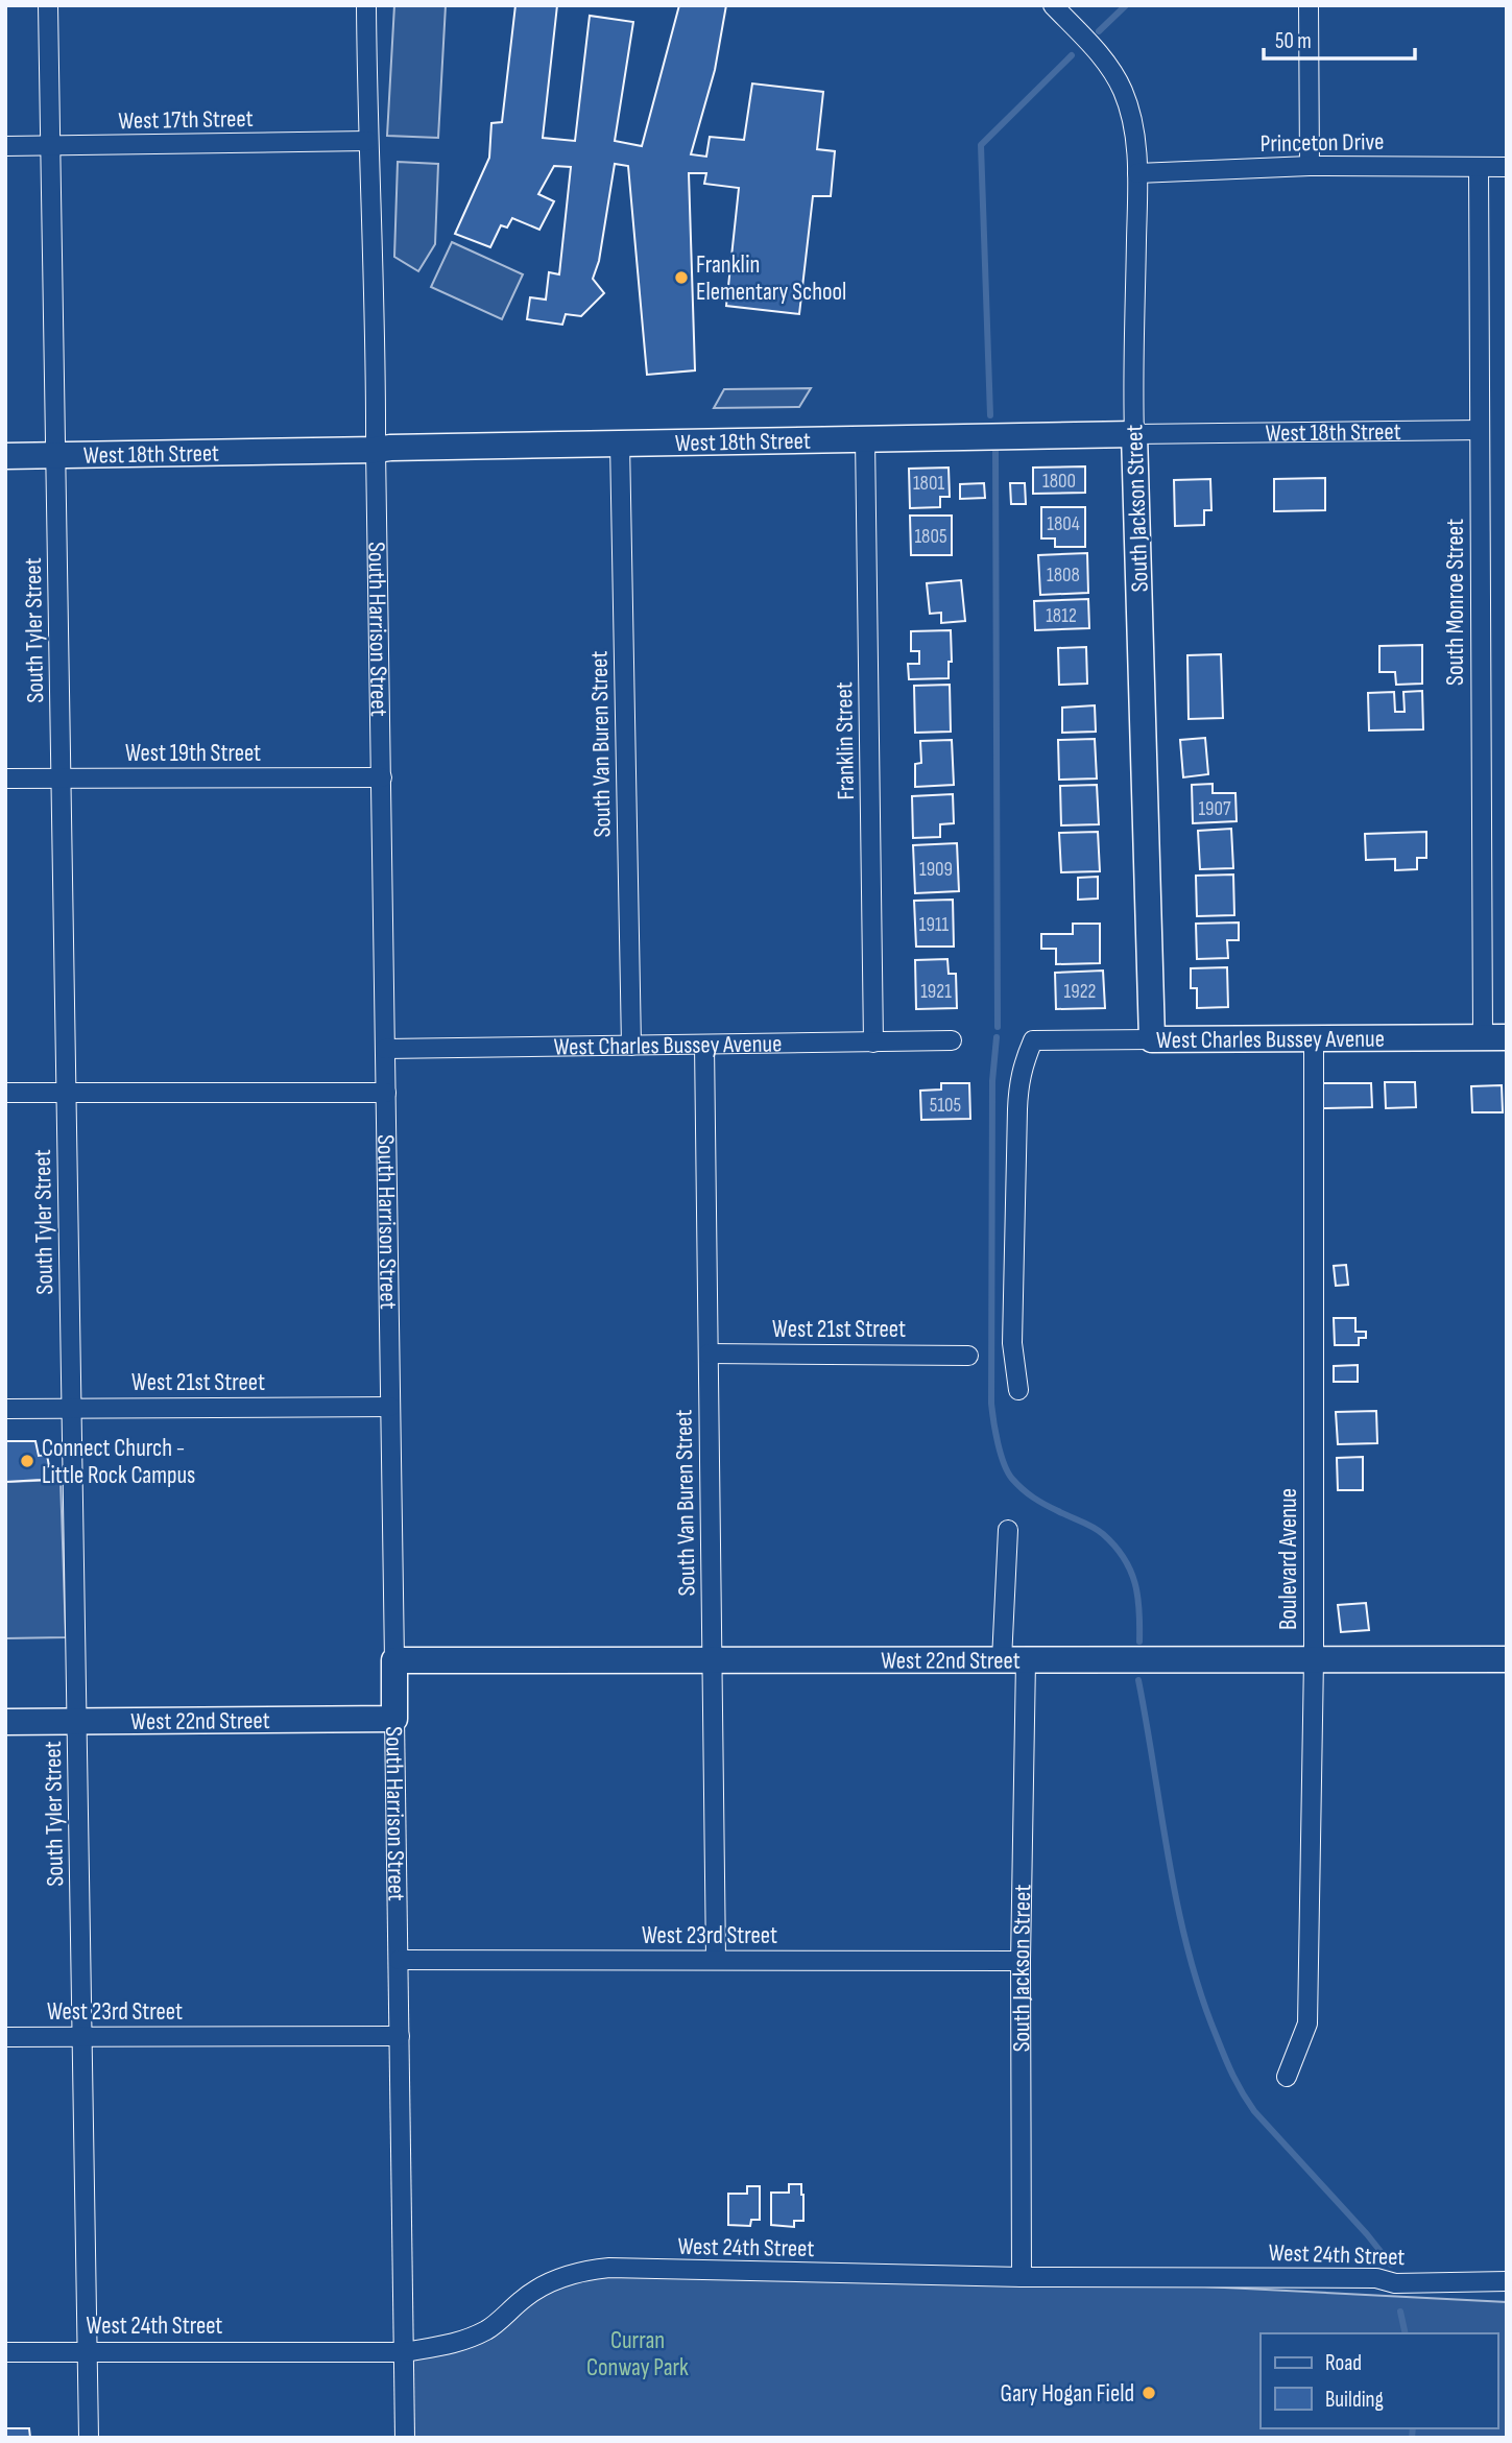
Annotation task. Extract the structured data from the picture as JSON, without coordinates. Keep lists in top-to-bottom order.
{
  "streets": {
    "street": [
      "West 17th Street",
      "Princeton Drive",
      "West 18th Street",
      "South Jackson Street",
      "South Monroe Street",
      "South Harrison Street",
      "South Tyler Street",
      "Franklin Street",
      "South Van Buren Street",
      "West 19th Street",
      "West Charles Bussey Avenue",
      "West 21st Street",
      "Boulevard Avenue",
      "West 22nd Street",
      "West 23rd Street",
      "West 24th Street"
    ]
  },
  "crossings": [
    ["West 17th Street", "South Harrison Street"],
    ["West 17th Street", "South Tyler Street"],
    ["Princeton Drive", "South Jackson Street"],
    ["Princeton Drive", "South Monroe Street"],
    ["West 18th Street", "South Jackson Street"],
    ["West 18th Street", "South Monroe Street"],
    ["West 18th Street", "South Harrison Street"],
    ["West 18th Street", "South Tyler Street"],
    ["West 18th Street", "Franklin Street"],
    ["West 18th Street", "South Van Buren Street"],
    ["South Jackson Street", "West Charles Bussey Avenue"],
    ["South Jackson Street", "West 22nd Street"],
    ["South Jackson Street", "West 23rd Street"],
    ["South Jackson Street", "West 24th Street"],
    ["South Monroe Street", "West Charles Bussey Avenue"],
    ["South Harrison Street", "West 19th Street"],
    ["South Harrison Street", "West Charles Bussey Avenue"],
    ["South Harrison Street", "West 21st Street"],
    ["South Harrison Street", "West 22nd Street"],
    ["South Harrison Street", "West 23rd Street"],
    ["South Harrison Street", "West 24th Street"],
    ["South Tyler Street", "West 19th Street"],
    ["South Tyler Street", "West 21st Street"],
    ["South Tyler Street", "West 22nd Street"],
    ["South Tyler Street", "West 23rd Street"],
    ["South Tyler Street", "West 24th Street"],
    ["Franklin Street", "West Charles Bussey Avenue"],
    ["South Van Buren Street", "West Charles Bussey Avenue"],
    ["South Van Buren Street", "West 21st Street"],
    ["South Van Buren Street", "West 22nd Street"],
    ["South Van Buren Street", "West 23rd Street"],
    ["West Charles Bussey Avenue", "Boulevard Avenue"],
    ["Boulevard Avenue", "West 22nd Street"]
  ],
  "parks": ["Curran Conway Park"],
  "places": ["Franklin Elementary School", "Connect Church - Little Rock Campus", "Gary Hogan Field"],
  "house_numbers": [
    "1800",
    "1801",
    "1804",
    "1805",
    "1808",
    "1812",
    "1907",
    "1909",
    "1911",
    "1921",
    "1922",
    "5105"
  ],
  "legend": ["Road", "Building"],
  "scale_bar": "50 m"
}
